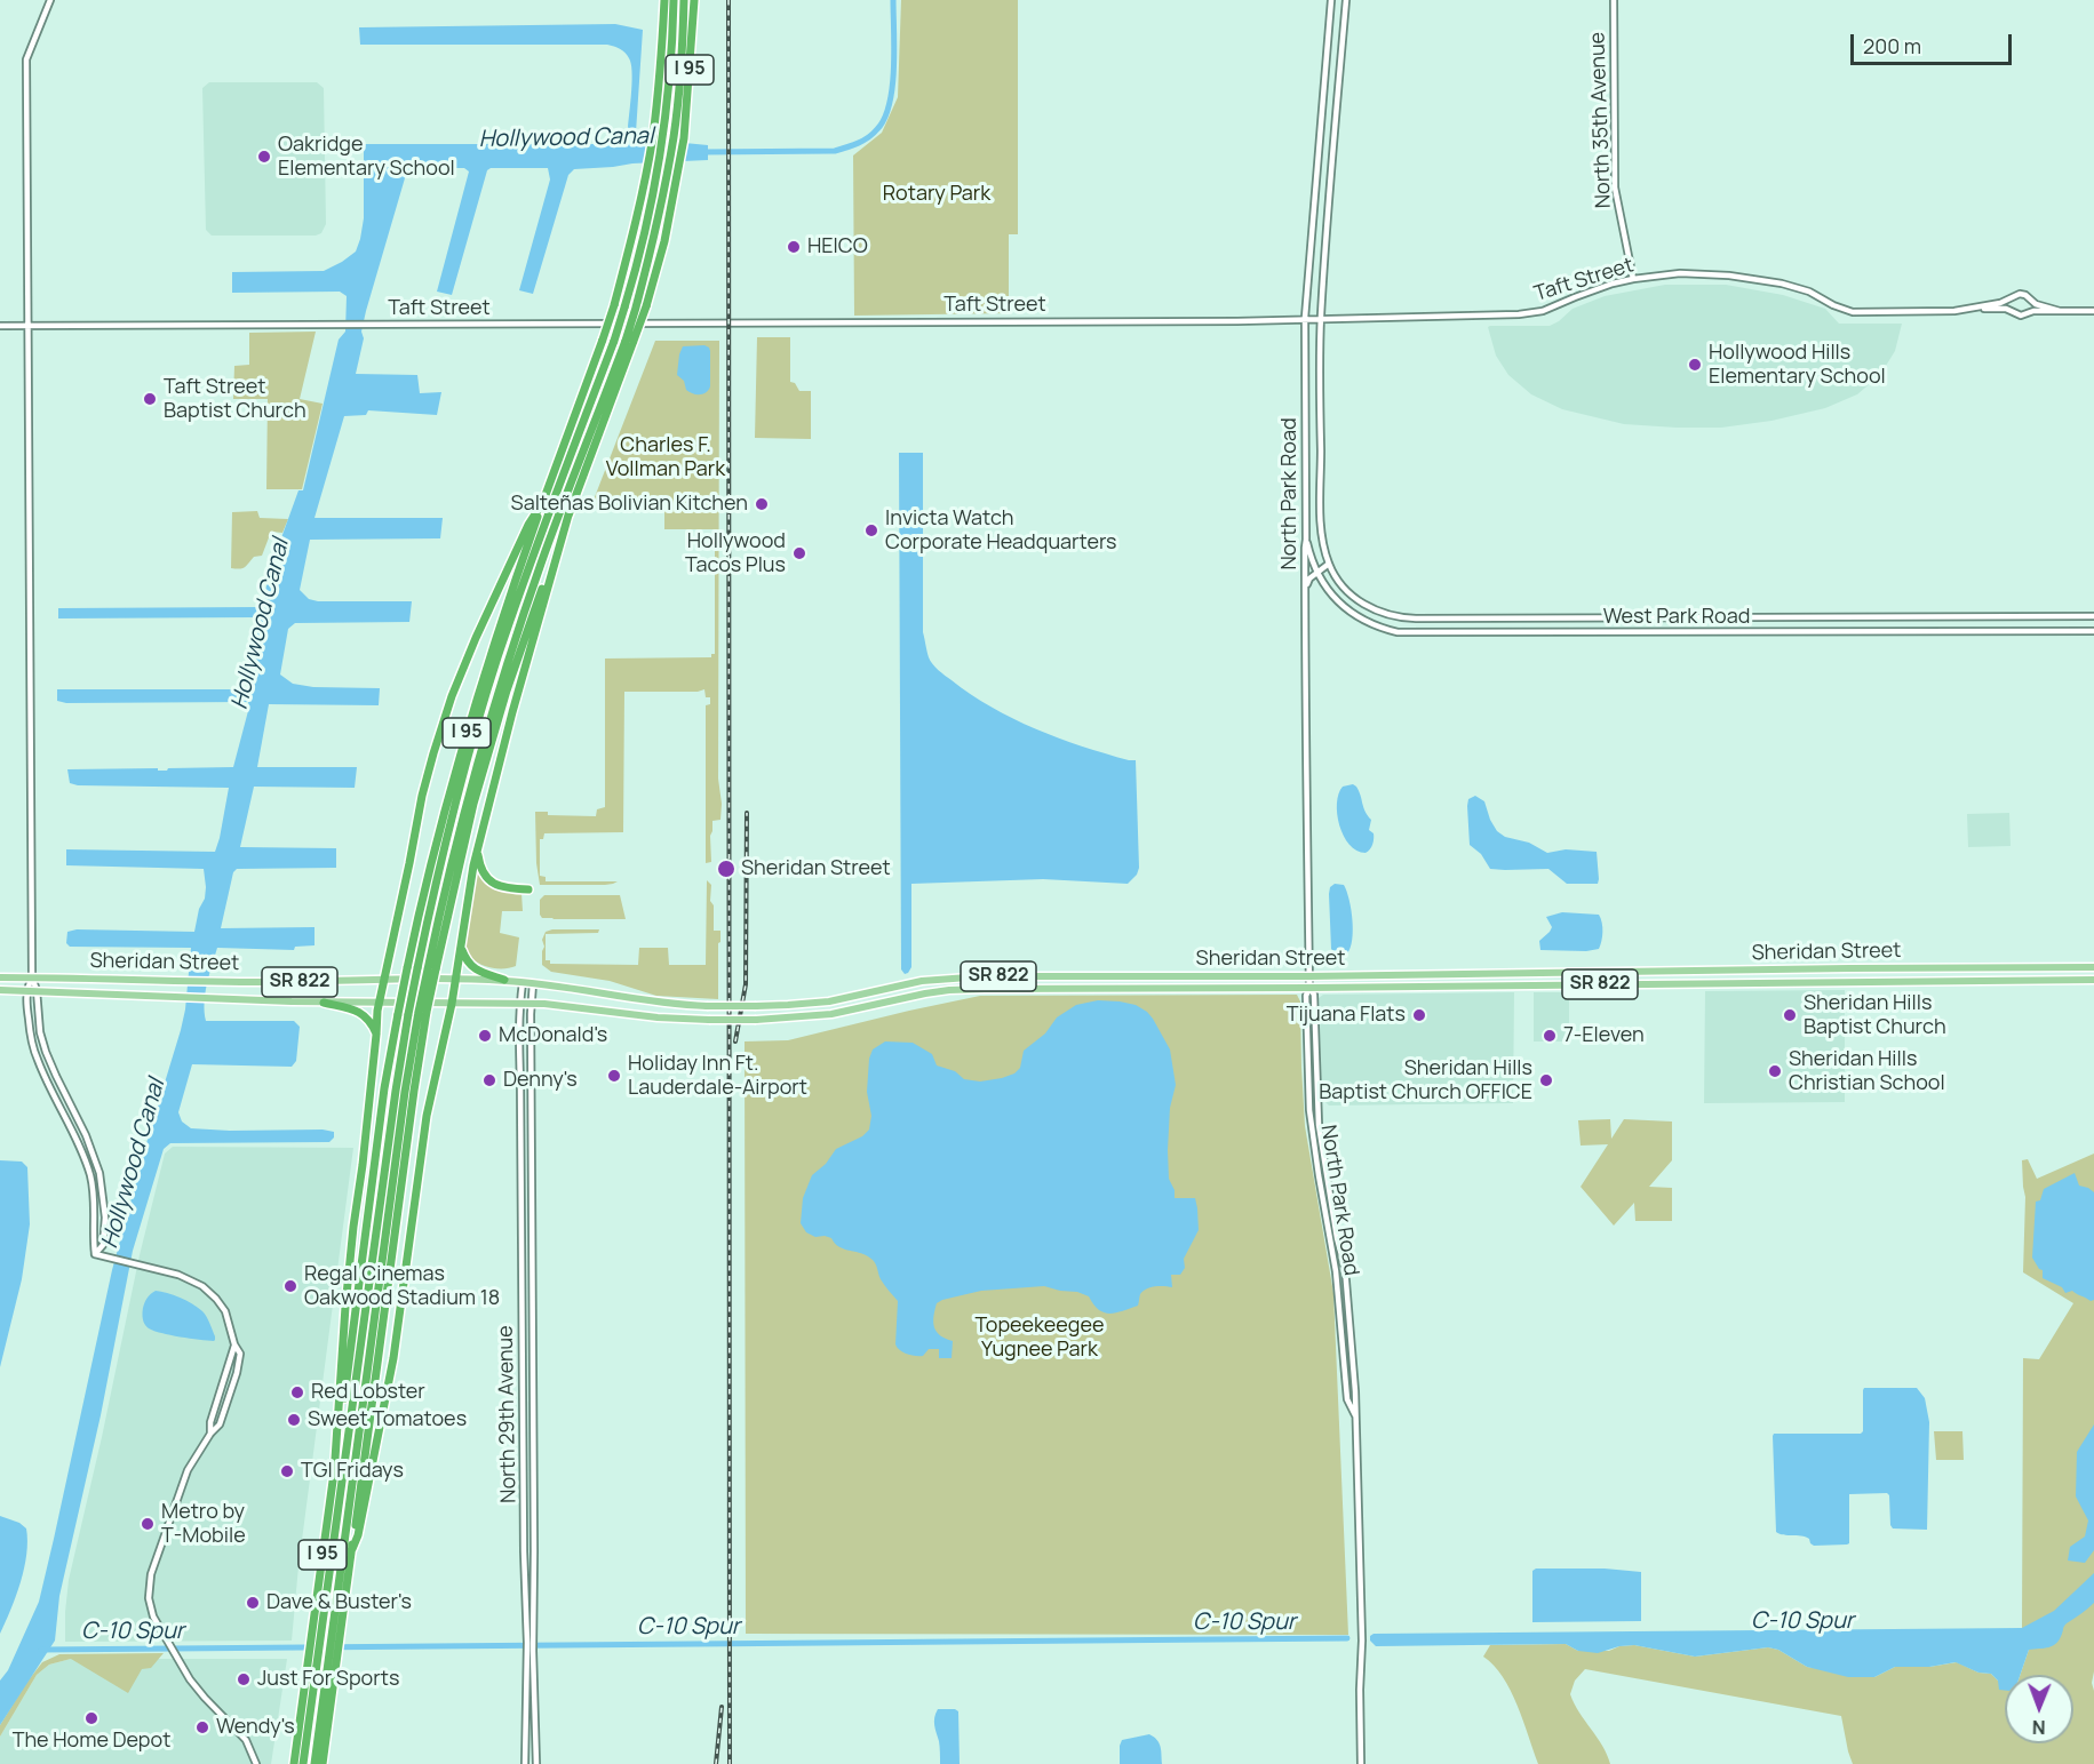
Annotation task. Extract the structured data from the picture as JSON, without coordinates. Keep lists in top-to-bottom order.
{
  "streets": {
    "highway": ["I 95"],
    "main road": ["Sheridan Street", "SR 822"],
    "street": [
      "North 35th Avenue",
      "Taft Street",
      "North Park Road",
      "West Park Road",
      "North 29th Avenue"
    ]
  },
  "crossings": [
    ["North 35th Avenue", "Taft Street"],
    ["Taft Street", "North Park Road"],
    ["North Park Road", "West Park Road"],
    ["North Park Road", "Sheridan Street"],
    ["Sheridan Street", "North 29th Avenue"]
  ],
  "water": ["Hollywood Canal", "C-10 Spur"],
  "parks": ["Rotary Park", "Charles F. Vollman Park", "Topeekeegee Yugnee Park"],
  "places": [
    "Oakridge Elementary School",
    "HEICO",
    "Hollywood Hills Elementary School",
    "Taft Street Baptist Church",
    "Salteñas Bolivian Kitchen",
    "Invicta Watch Corporate Headquarters",
    "Hollywood Tacos Plus",
    "Sheridan Street",
    "Tijuana Flats",
    "Sheridan Hills Baptist Church",
    "McDonald's",
    "7-Eleven",
    "Sheridan Hills Christian School",
    "Holiday Inn Ft. Lauderdale-Airport",
    "Denny's",
    "Sheridan Hills Baptist Church OFFICE",
    "Regal Cinemas Oakwood Stadium 18",
    "Red Lobster",
    "Sweet Tomatoes",
    "TGI Fridays",
    "Metro by T-Mobile",
    "Dave & Buster's",
    "Just For Sports",
    "The Home Depot",
    "Wendy's"
  ],
  "scale_bar": "200 m",
  "north": "bottom"
}
